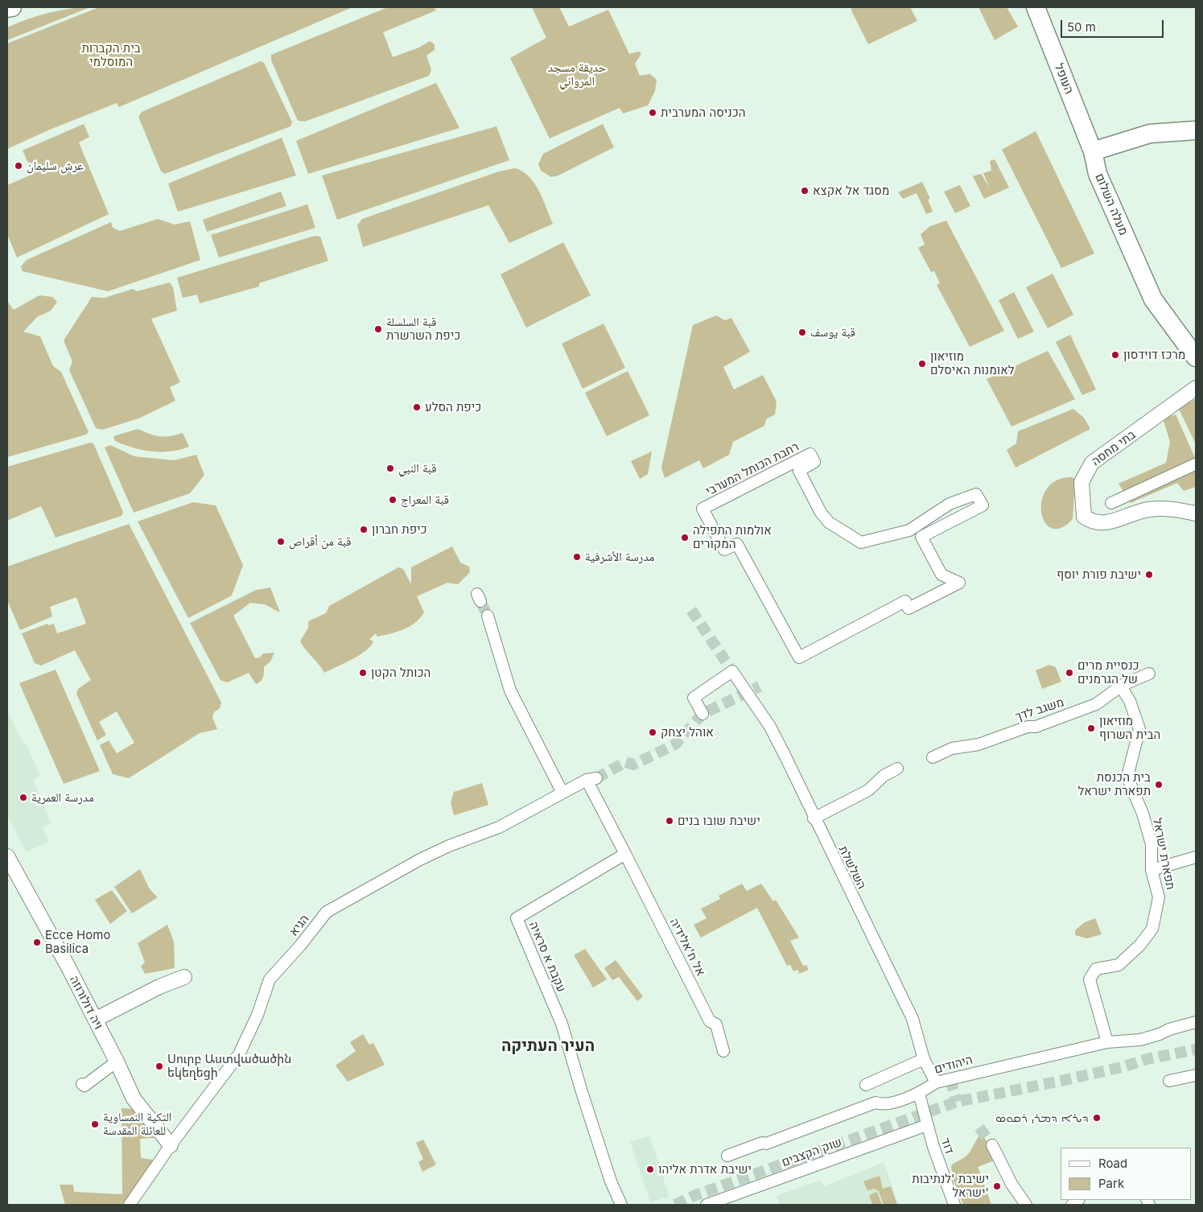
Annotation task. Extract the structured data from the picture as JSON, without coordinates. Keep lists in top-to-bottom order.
{
  "streets": {
    "street": [
      "העופל",
      "מעלה השלום",
      "בתי מחסה",
      "רחבת הכותל המערבי",
      "משגב לדך",
      "תפארת ישראל",
      "השלשלת",
      "הגיא",
      "אל ח'אלידיה",
      "עקבת א סראיה",
      "ויה דולורוזה",
      "היהודים",
      "דוד",
      "שוק הקצבים"
    ]
  },
  "crossings": [
    ["העופל", "מעלה השלום"],
    ["משגב לדך", "תפארת ישראל"],
    ["תפארת ישראל", "היהודים"],
    ["השלשלת", "היהודים"],
    ["הגיא", "אל ח'אלידיה"],
    ["הגיא", "עקבת א סראיה"],
    ["הגיא", "ויה דולורוזה"],
    ["אל ח'אלידיה", "עקבת א סראיה"],
    ["היהודים", "דוד"],
    ["דוד", "שוק הקצבים"]
  ],
  "districts": ["העיר העתיקה"],
  "parks": ["בית הקברות המוסלמי", "حديقة مسجد المرواني"],
  "places": [
    "הכניסה המערבית",
    "عرش سليمان",
    "מסגד אל אקצא",
    "قبة السلسلة כיפת השרשרת",
    "قبة يوسف",
    "מרכז דוידסון",
    "מוזיאון לאומנות האיסלם",
    "כיפת הסלע",
    "قبة النبي",
    "قبة المعراج",
    "כיפת חברון",
    "אולמות התפילה המקורים",
    "قبة من أقراص",
    "مدرسة الأشرفية",
    "ישיבת פורת יוסף",
    "הכותל הקטן",
    "כנסיית מרים של הגרמנים",
    "מוזיאון הבית השרוף",
    "אוהל יצחק",
    "בית הכנסת תפארת ישראל",
    "مدرسة العمرية",
    "ישיבת שובו בנים",
    "Ecce Homo Basilica",
    "Սուրբ Աստվածածին եկեղեցի",
    "ܕܝܪܐ ܕܡܪܝ ܪܩܘܣ",
    "التكية النمساوية للعائلة المقدسة",
    "ישיבת אדרת אליהו",
    "ישיבת 'לנתיבות ישראל'"
  ],
  "legend": ["Road", "Park"],
  "scale_bar": "50 m"
}
